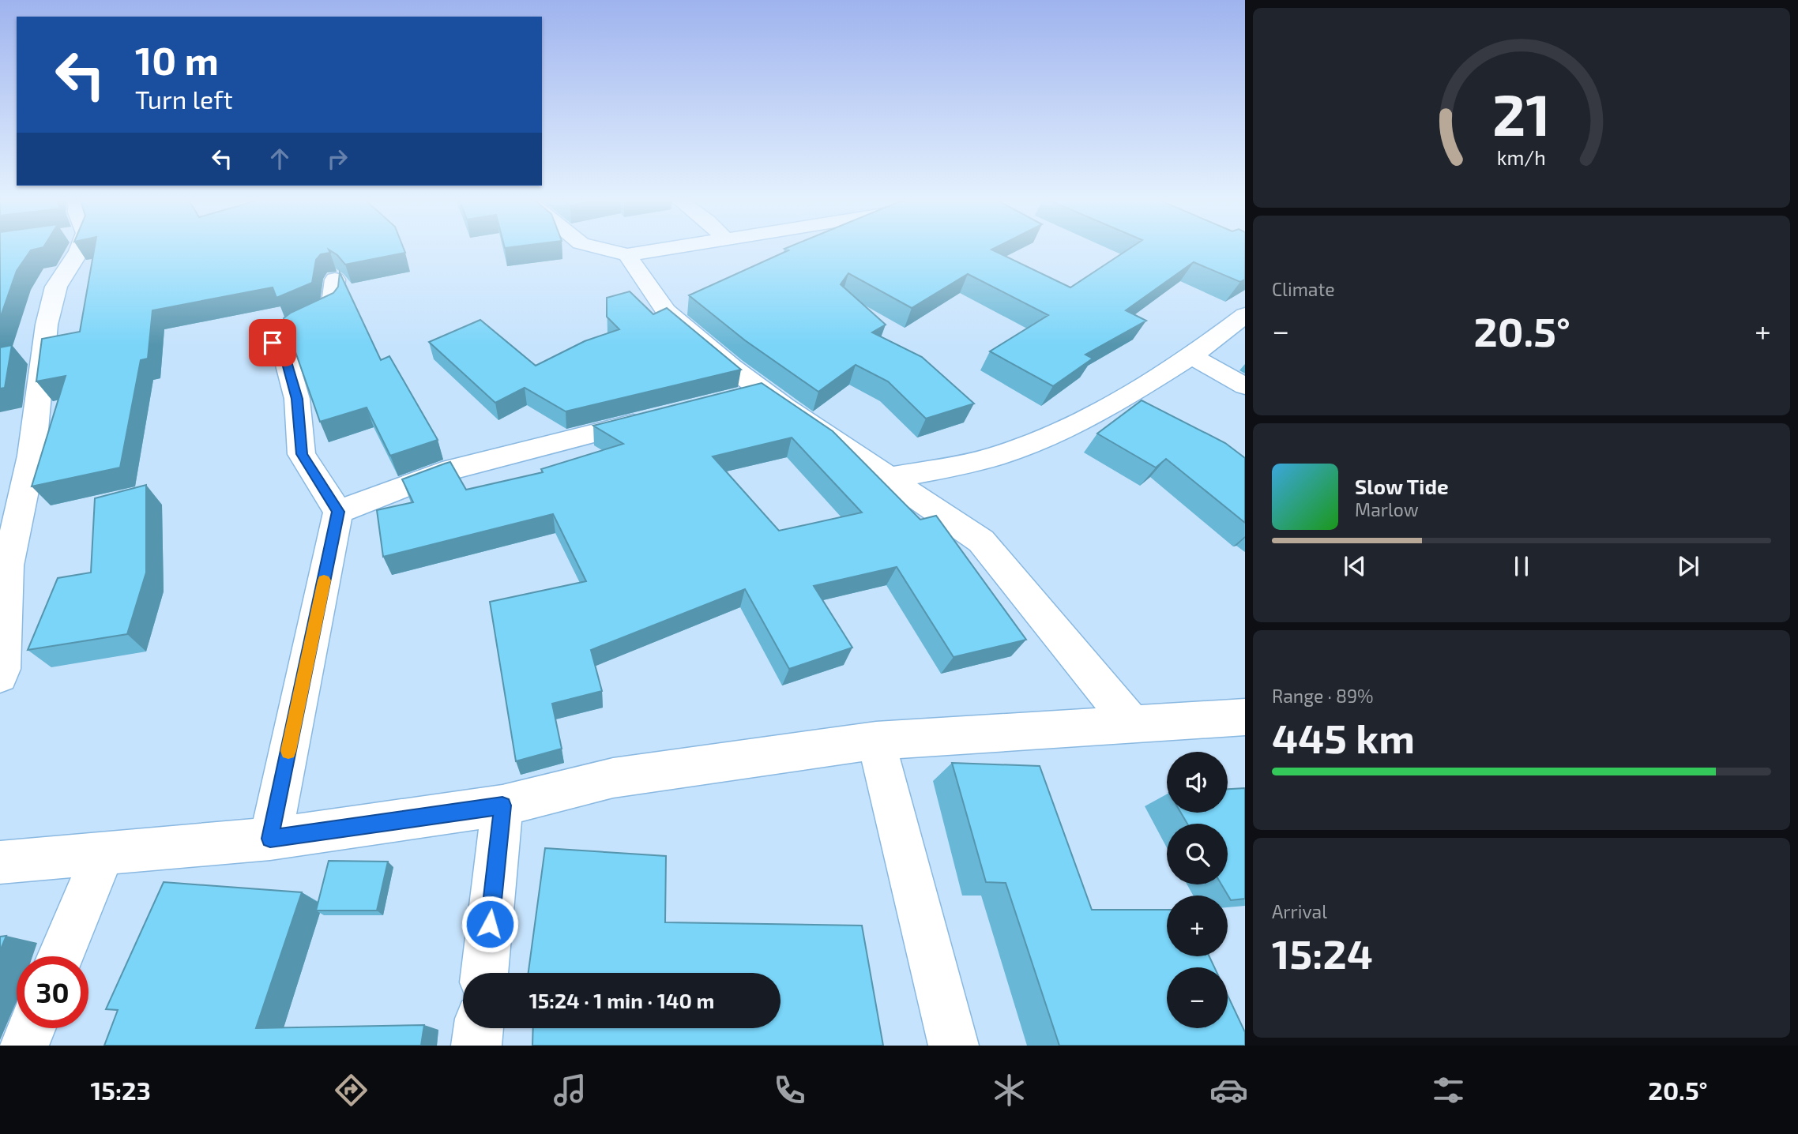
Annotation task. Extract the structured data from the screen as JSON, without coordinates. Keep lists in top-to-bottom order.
{
  "page": {
    "turn": ["10 m", "Turn left"],
    "tile": [
      "Climate",
      ["Range · 89%", "445 km"],
      ["Arrival", "15:24"]
    ],
    "heat": ["−", "20.5°", "+"],
    "song": ["Slow Tide", "Marlow"],
    "map_buttons": ["+", "−"],
    "limit": "30",
    "trip": "15:24 · 1 min · 140 m",
    "tabs": ["15:23", "20.5°"],
    "gauge": ["21", "km/h"]
  }
}
